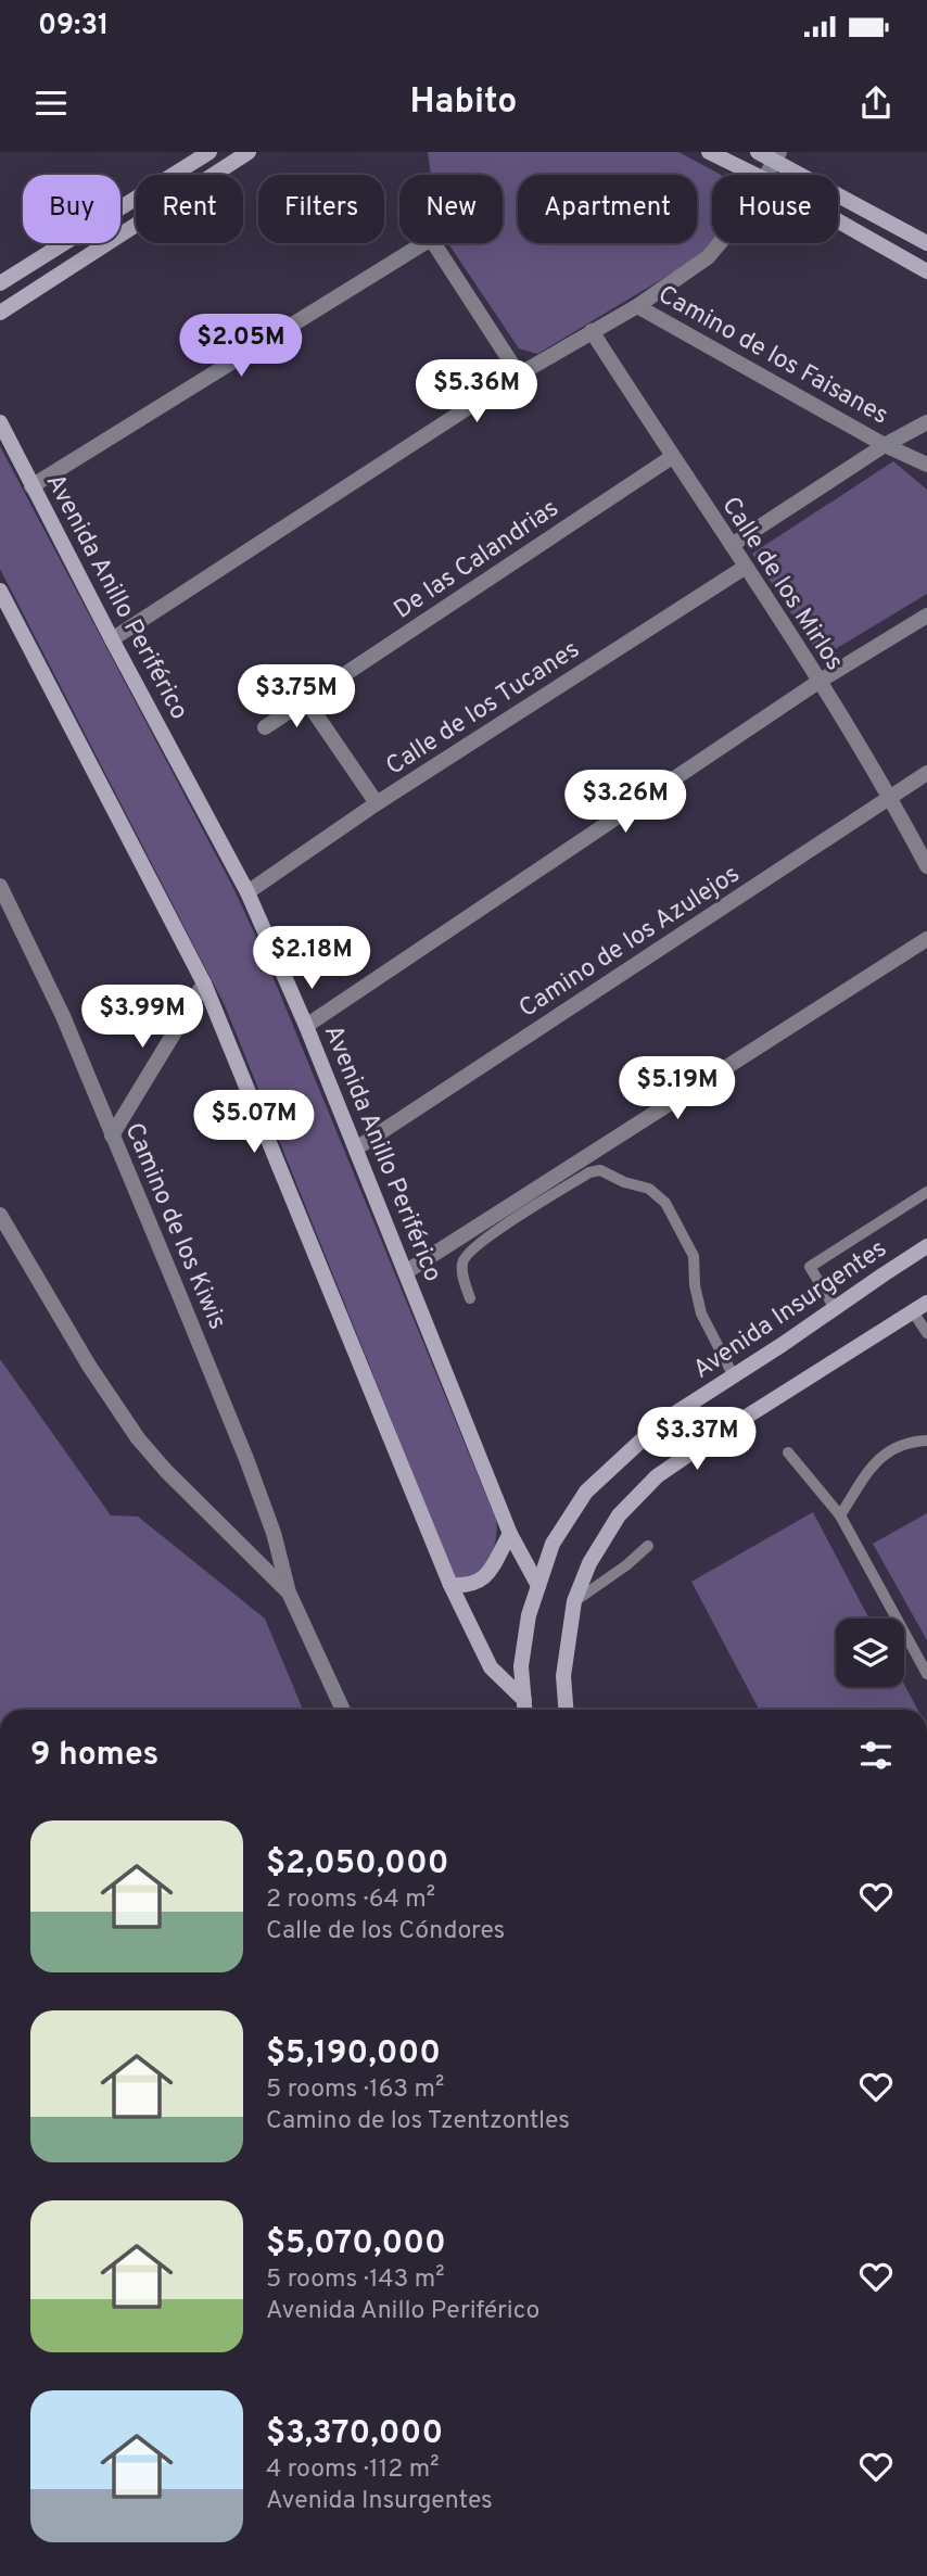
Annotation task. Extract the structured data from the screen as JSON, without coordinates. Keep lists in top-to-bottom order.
{
  "streets": {
    "street": [
      "Camino de los Faisanes",
      "De las Calandrias",
      "Calle de los Mirlos",
      "Avenida Anillo Periférico",
      "Calle de los Tucanes",
      "Camino de los Azulejos",
      "Camino de los Kiwis",
      "Avenida Insurgentes"
    ]
  },
  "crossings": [
    ["De las Calandrias", "Calle de los Mirlos"],
    ["Calle de los Mirlos", "Calle de los Tucanes"],
    ["Calle de los Mirlos", "Camino de los Azulejos"],
    ["Avenida Anillo Periférico", "Calle de los Tucanes"],
    ["Avenida Anillo Periférico", "Camino de los Azulejos"],
    ["Avenida Anillo Periférico", "Avenida Insurgentes"]
  ],
  "page": {
    "status": "09:31",
    "header": "Habito",
    "chip": [
      "Buy",
      "Rent",
      "Filters",
      "New",
      "Apartment",
      "House"
    ],
    "price": [
      "$2.05M",
      "$5.36M",
      "$3.75M",
      "$3.26M",
      "$2.18M",
      "$3.99M",
      "$5.19M",
      "$5.07M",
      "$3.37M"
    ],
    "heading": "9 homes",
    "list": [
      {
        "name": "$2,050,000",
        "note": "2 rooms · 64 m² · Calle de los Cóndores"
      },
      {
        "name": "$5,190,000",
        "note": "5 rooms · 163 m² · Camino de los Tzentzontles"
      },
      {
        "name": "$5,070,000",
        "note": "5 rooms · 143 m² · Avenida Anillo Periférico"
      },
      {
        "name": "$3,370,000",
        "note": "4 rooms · 112 m² · Avenida Insurgentes"
      }
    ]
  }
}
